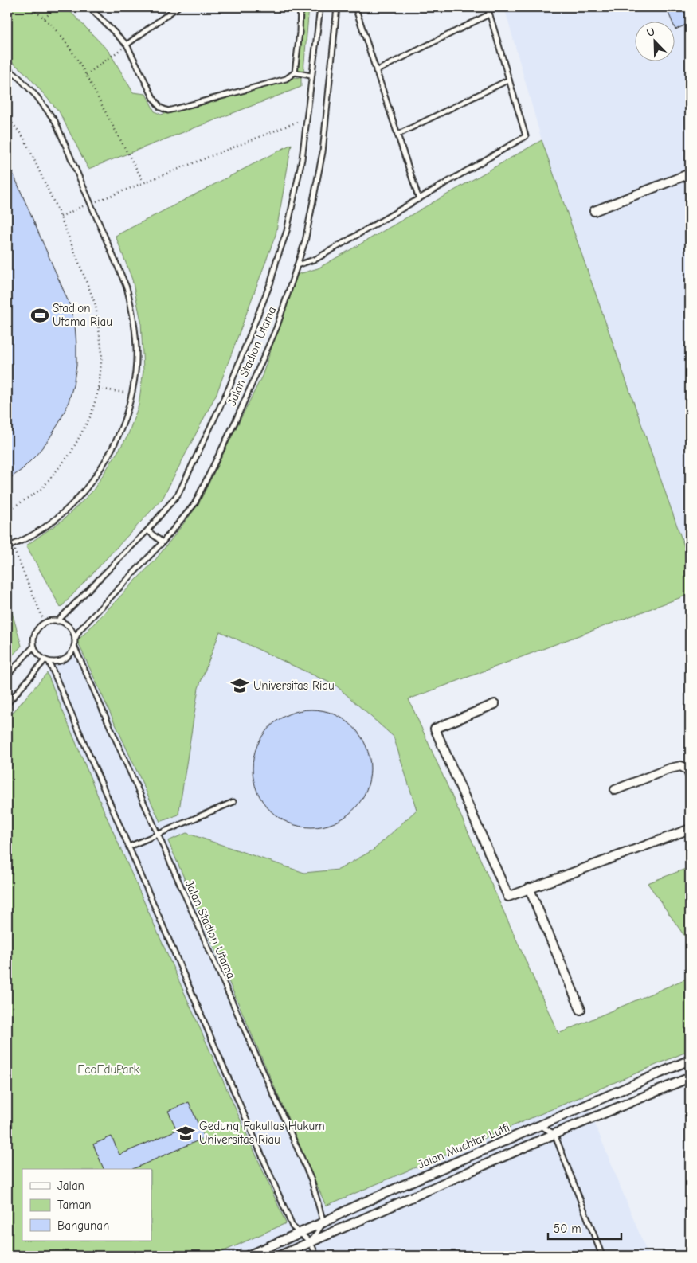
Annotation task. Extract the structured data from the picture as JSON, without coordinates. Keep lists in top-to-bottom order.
{
  "streets": {
    "street": ["Jalan Muchtar Lutfi"],
    "lane": ["Jalan Stadion Utama"]
  },
  "crossings": [
    ["Jalan Stadion Utama", "Jalan Muchtar Lutfi"]
  ],
  "parks": ["EcoEduPark"],
  "places": {
    "sports": ["Stadion Utama Riau"],
    "school or university": ["Universitas Riau", "Gedung Fakultas Hukum Universitas Riau"]
  },
  "legend": ["Jalan", "Taman", "Bangunan"],
  "scale_bar": "50 m",
  "north": "top left"
}
